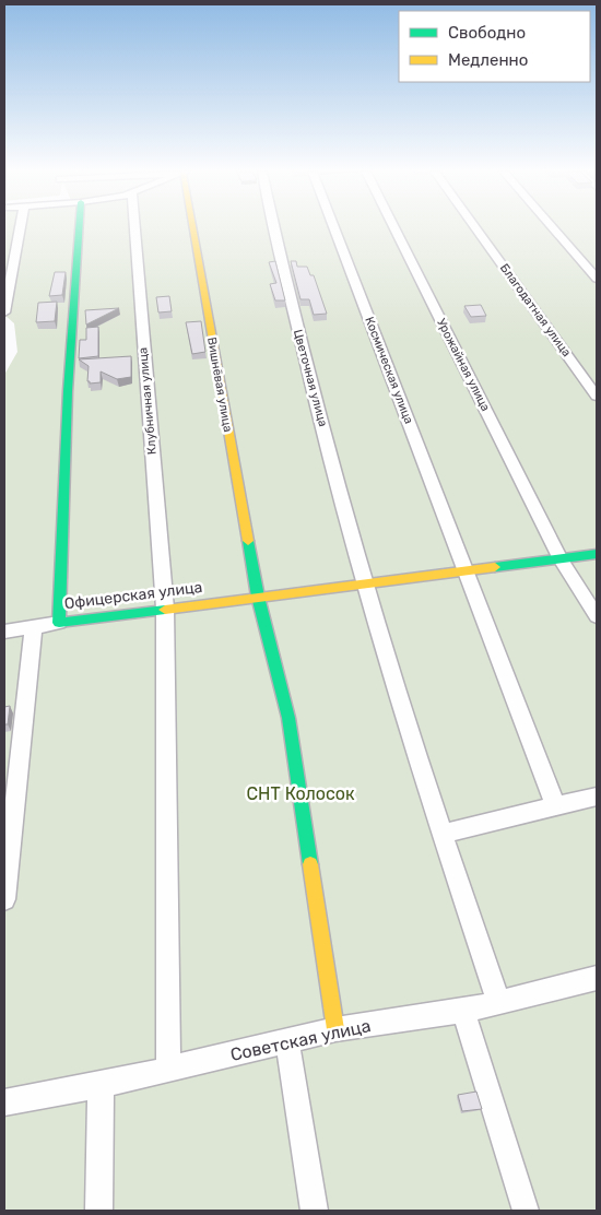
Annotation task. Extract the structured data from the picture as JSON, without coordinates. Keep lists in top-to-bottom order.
{
  "streets": {
    "street": [
      "Благодатная улица",
      "Урожайная улица",
      "Космическая улица",
      "Цветочная улица",
      "Вишнёвая улица",
      "Клубничная улица",
      "Офицерская улица",
      "Советская улица"
    ]
  },
  "crossings": [
    ["Урожайная улица", "Офицерская улица"],
    ["Космическая улица", "Офицерская улица"],
    ["Цветочная улица", "Офицерская улица"],
    ["Цветочная улица", "Советская улица"],
    ["Вишнёвая улица", "Офицерская улица"],
    ["Вишнёвая улица", "Советская улица"],
    ["Клубничная улица", "Офицерская улица"],
    ["Клубничная улица", "Советская улица"]
  ],
  "parks": ["СНТ Колосок"],
  "legend": ["Свободно", "Медленно"]
}
